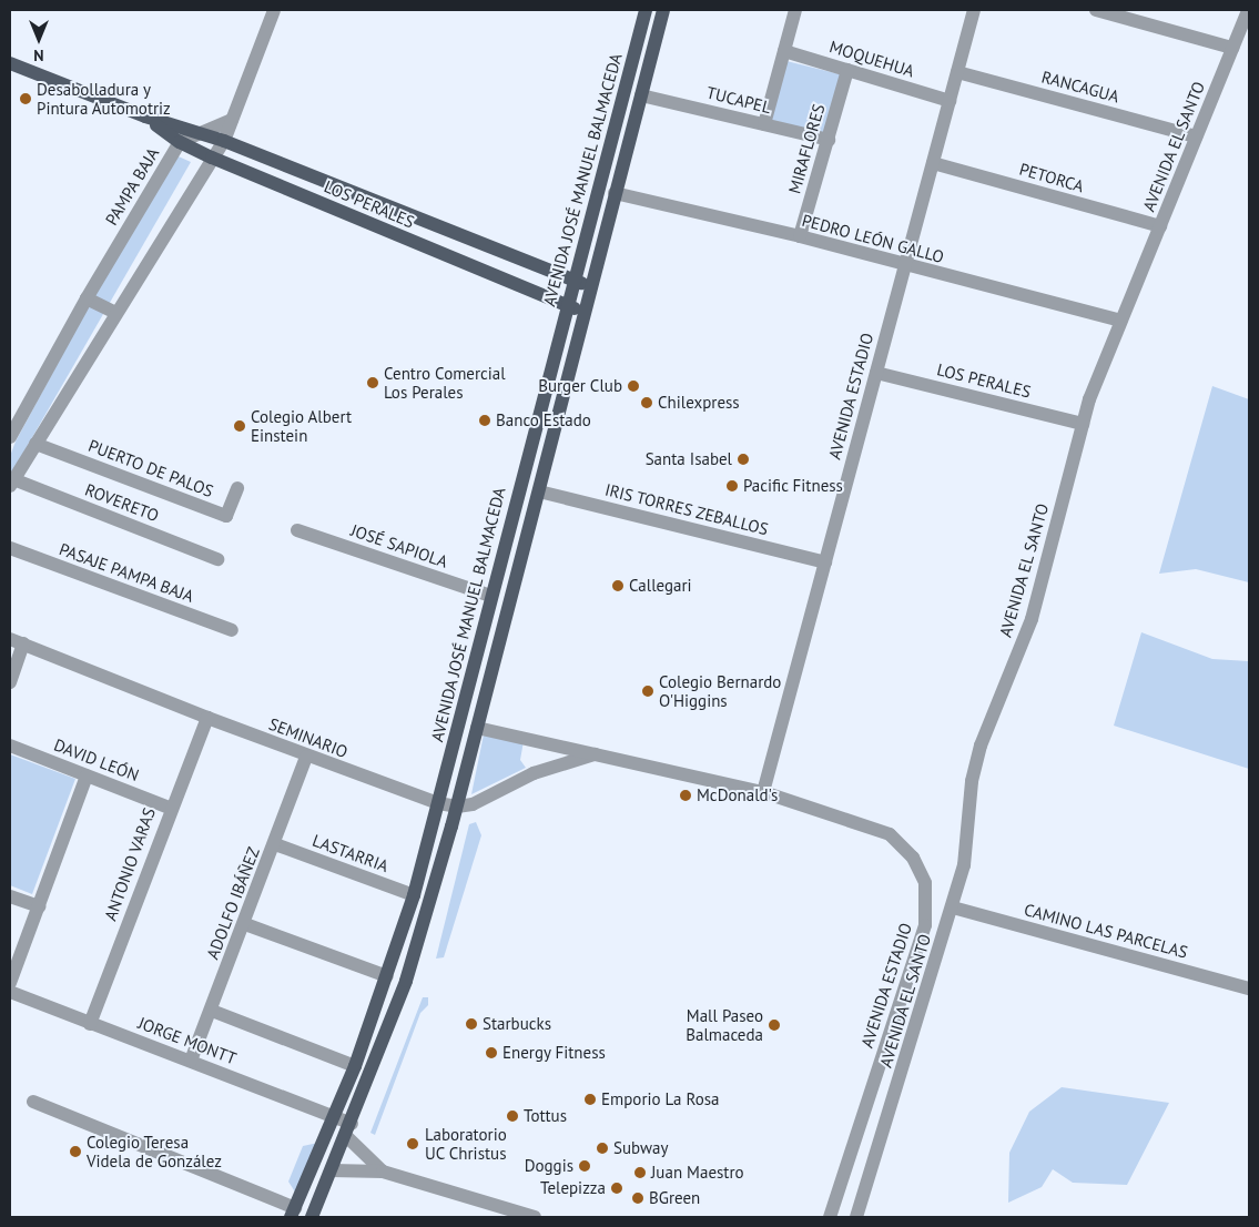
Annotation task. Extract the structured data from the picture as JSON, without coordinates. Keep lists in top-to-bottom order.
{
  "streets": {
    "main road": ["AVENIDA JOSÉ MANUEL BALMACEDA", "LOS PERALES"],
    "street": [
      "MOQUEHUA",
      "RANCAGUA",
      "TUCAPEL",
      "AVENIDA EL SANTO",
      "MIRAFLORES",
      "PETORCA",
      "PAMPA BAJA",
      "PEDRO LEÓN GALLO",
      "AVENIDA ESTADIO",
      "PUERTO DE PALOS",
      "ROVERETO",
      "IRIS TORRES ZEBALLOS",
      "JOSÉ SAPIOLA",
      "PASAJE PAMPA BAJA",
      "SEMINARIO",
      "DAVID LEÓN",
      "LASTARRIA",
      "ANTONIO VARAS",
      "ADOLFO IBÁÑEZ",
      "CAMINO LAS PARCELAS",
      "JORGE MONTT"
    ]
  },
  "crossings": [
    ["MOQUEHUA", "MIRAFLORES"],
    ["MOQUEHUA", "AVENIDA ESTADIO"],
    ["RANCAGUA", "AVENIDA EL SANTO"],
    ["RANCAGUA", "AVENIDA ESTADIO"],
    ["TUCAPEL", "MIRAFLORES"],
    ["TUCAPEL", "AVENIDA JOSÉ MANUEL BALMACEDA"],
    ["AVENIDA EL SANTO", "PETORCA"],
    ["AVENIDA EL SANTO", "LOS PERALES"],
    ["AVENIDA EL SANTO", "PEDRO LEÓN GALLO"],
    ["AVENIDA EL SANTO", "CAMINO LAS PARCELAS"],
    ["MIRAFLORES", "PEDRO LEÓN GALLO"],
    ["PETORCA", "AVENIDA ESTADIO"],
    ["AVENIDA JOSÉ MANUEL BALMACEDA", "LOS PERALES"],
    ["AVENIDA JOSÉ MANUEL BALMACEDA", "PEDRO LEÓN GALLO"],
    ["AVENIDA JOSÉ MANUEL BALMACEDA", "AVENIDA ESTADIO"],
    ["AVENIDA JOSÉ MANUEL BALMACEDA", "IRIS TORRES ZEBALLOS"],
    ["AVENIDA JOSÉ MANUEL BALMACEDA", "JOSÉ SAPIOLA"],
    ["AVENIDA JOSÉ MANUEL BALMACEDA", "SEMINARIO"],
    ["AVENIDA JOSÉ MANUEL BALMACEDA", "LASTARRIA"],
    ["AVENIDA JOSÉ MANUEL BALMACEDA", "JORGE MONTT"],
    ["PAMPA BAJA", "LOS PERALES"],
    ["LOS PERALES", "AVENIDA ESTADIO"],
    ["PEDRO LEÓN GALLO", "AVENIDA ESTADIO"],
    ["AVENIDA ESTADIO", "IRIS TORRES ZEBALLOS"],
    ["AVENIDA ESTADIO", "SEMINARIO"],
    ["SEMINARIO", "ANTONIO VARAS"],
    ["SEMINARIO", "ADOLFO IBÁÑEZ"],
    ["DAVID LEÓN", "ANTONIO VARAS"],
    ["LASTARRIA", "ADOLFO IBÁÑEZ"],
    ["ANTONIO VARAS", "JORGE MONTT"],
    ["ADOLFO IBÁÑEZ", "JORGE MONTT"]
  ],
  "places": [
    "Desabolladura y Pintura Automotriz",
    "Centro Comercial Los Perales",
    "Burger Club",
    "Chilexpress",
    "Banco Estado",
    "Colegio Albert Einstein",
    "Santa Isabel",
    "Pacific Fitness",
    "Callegari",
    "Colegio Bernardo O'Higgins",
    "McDonald's",
    "Starbucks",
    "Mall Paseo Balmaceda",
    "Energy Fitness",
    "Emporio La Rosa",
    "Tottus",
    "Laboratorio UC Christus",
    "Subway",
    "Colegio Teresa Videla de González",
    "Doggis",
    "Juan Maestro",
    "Telepizza",
    "BGreen"
  ],
  "north": "bottom"
}
